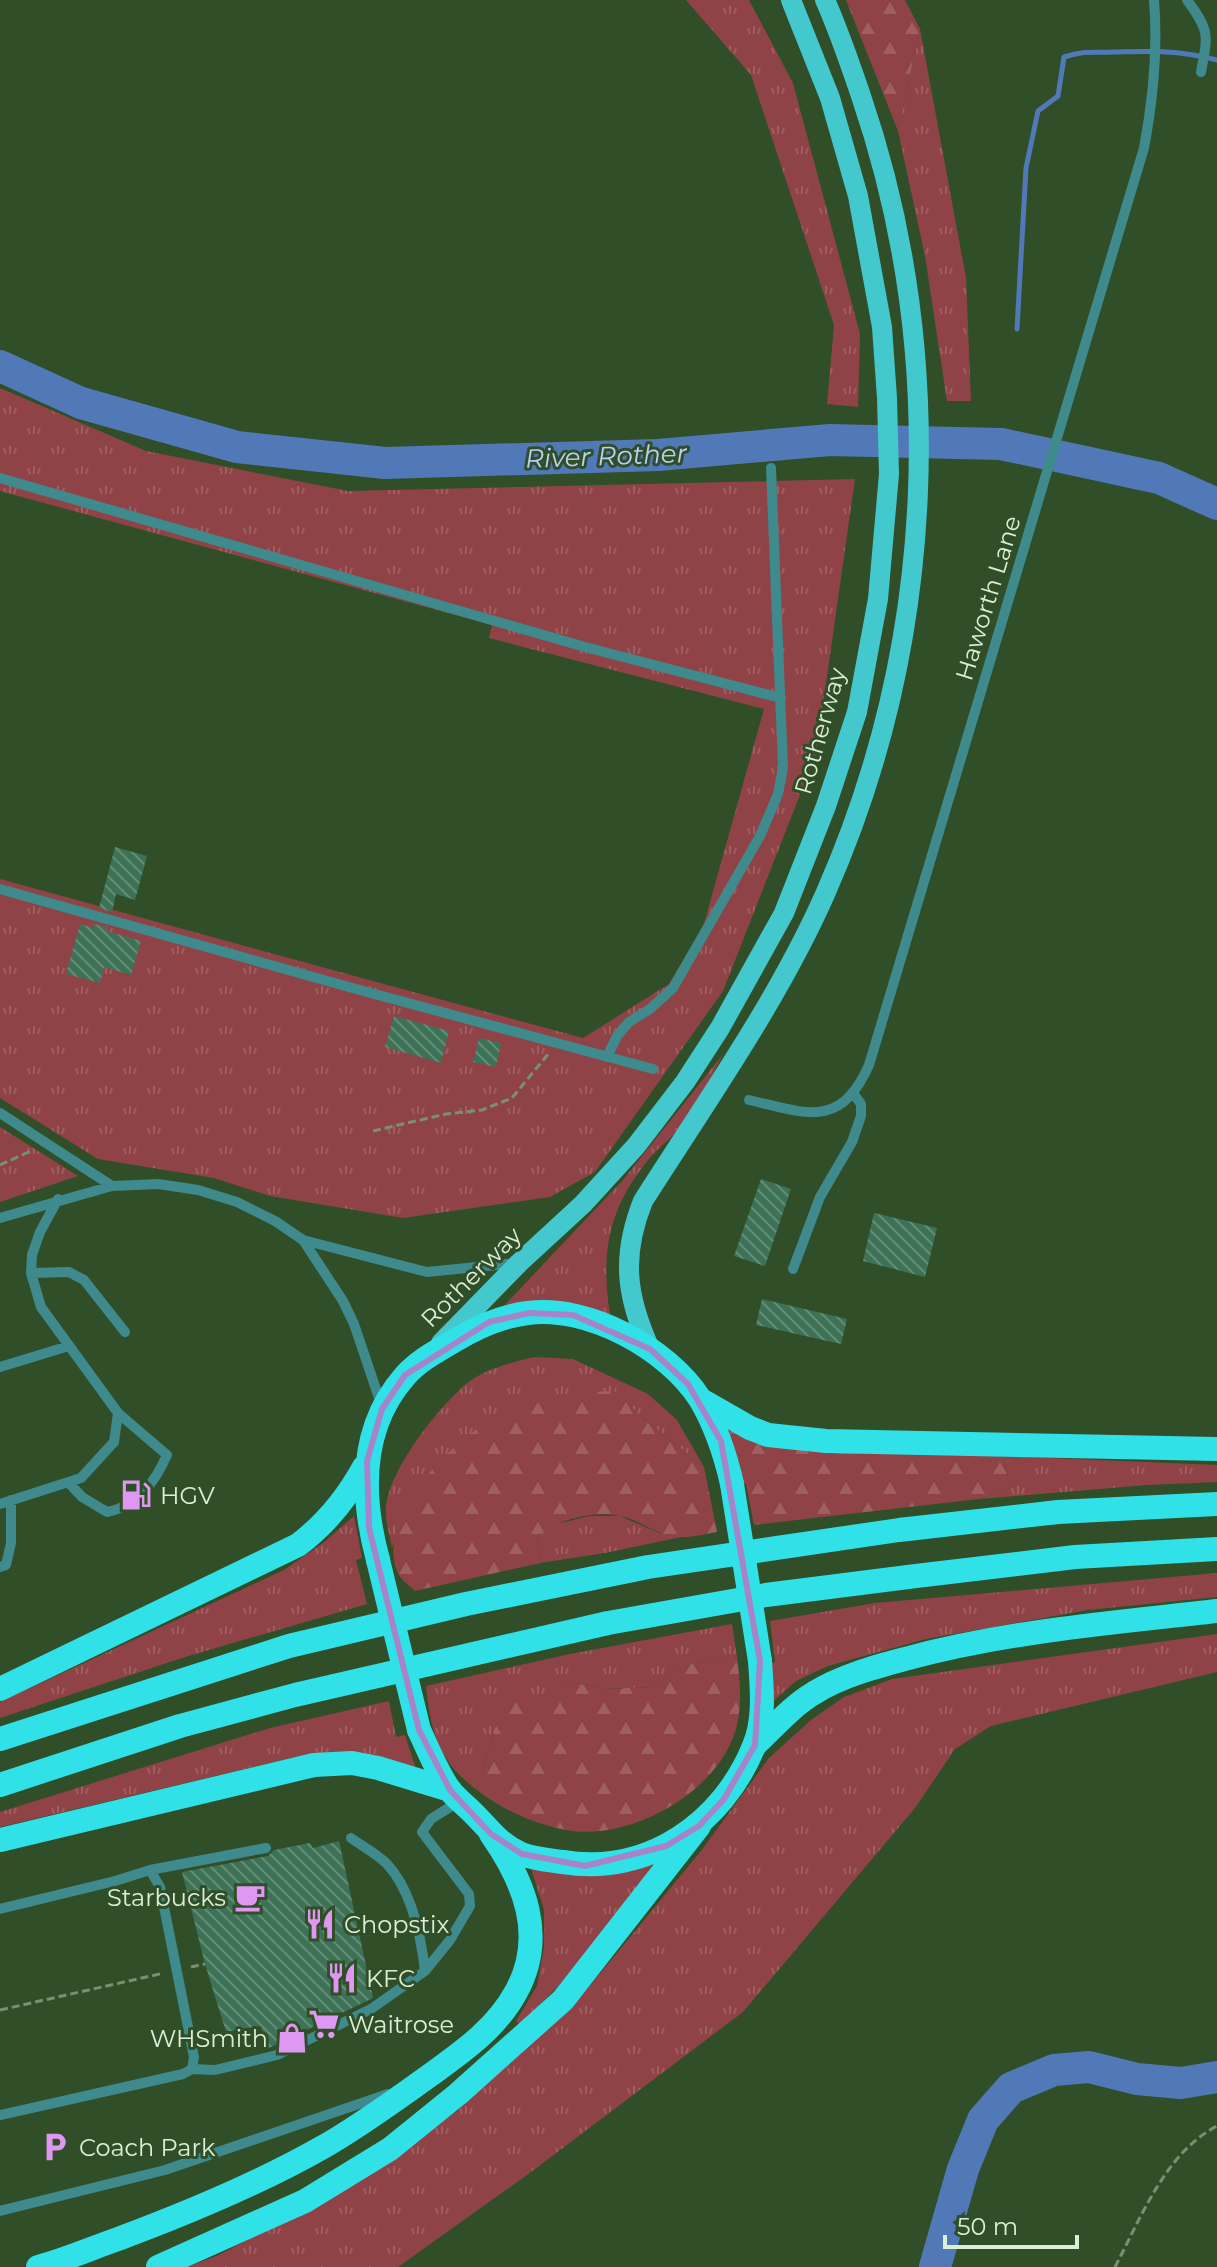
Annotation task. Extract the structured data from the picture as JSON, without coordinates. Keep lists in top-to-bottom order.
{
  "streets": {
    "main road": ["Rotherway"],
    "lane": ["Haworth Lane"]
  },
  "water": ["River Rother"],
  "places": {
    "fuel station": ["HGV"],
    "cafe": ["Starbucks"],
    "restaurant": ["Chopstix", "KFC"],
    "supermarket": ["Waitrose"],
    "shop": ["WHSmith"],
    "parking": ["Coach Park"]
  },
  "scale_bar": "50 m"
}
